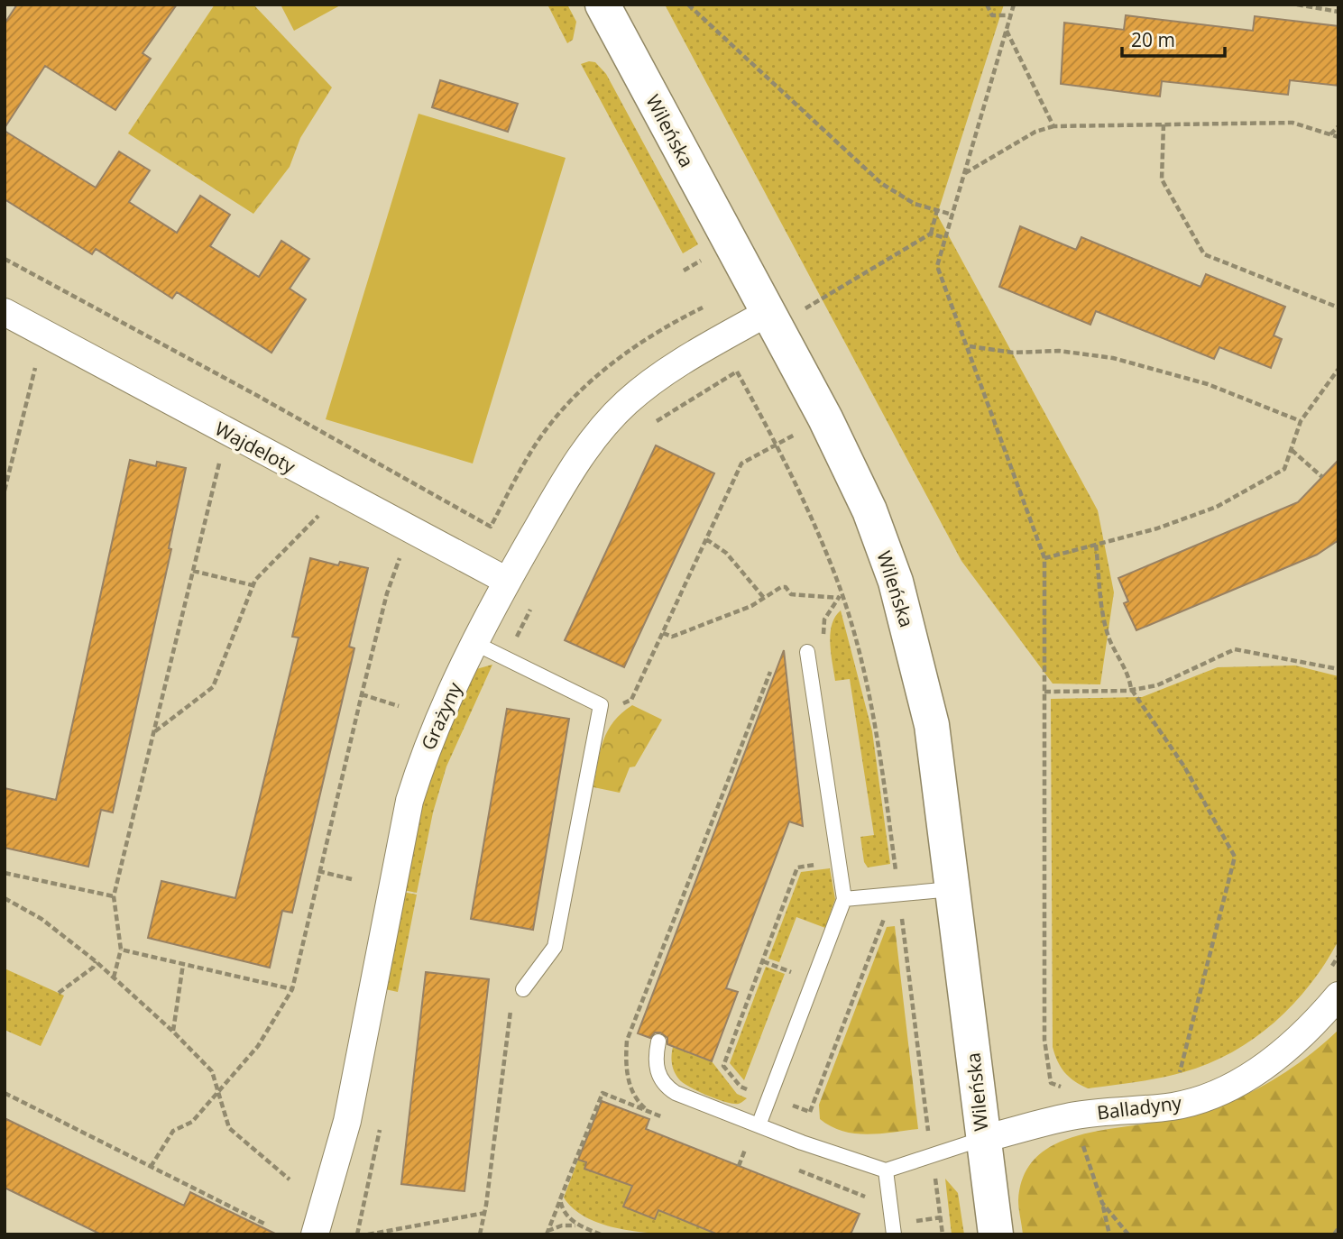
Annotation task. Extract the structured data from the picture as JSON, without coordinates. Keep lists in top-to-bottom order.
{
  "streets": {
    "street": [
      "Wileńska",
      "Wajdeloty",
      "Grażyny",
      "Balladyny"
    ]
  },
  "crossings": [
    ["Wileńska", "Grażyny"],
    ["Wileńska", "Balladyny"],
    ["Wajdeloty", "Grażyny"]
  ],
  "scale_bar": "20 m"
}
